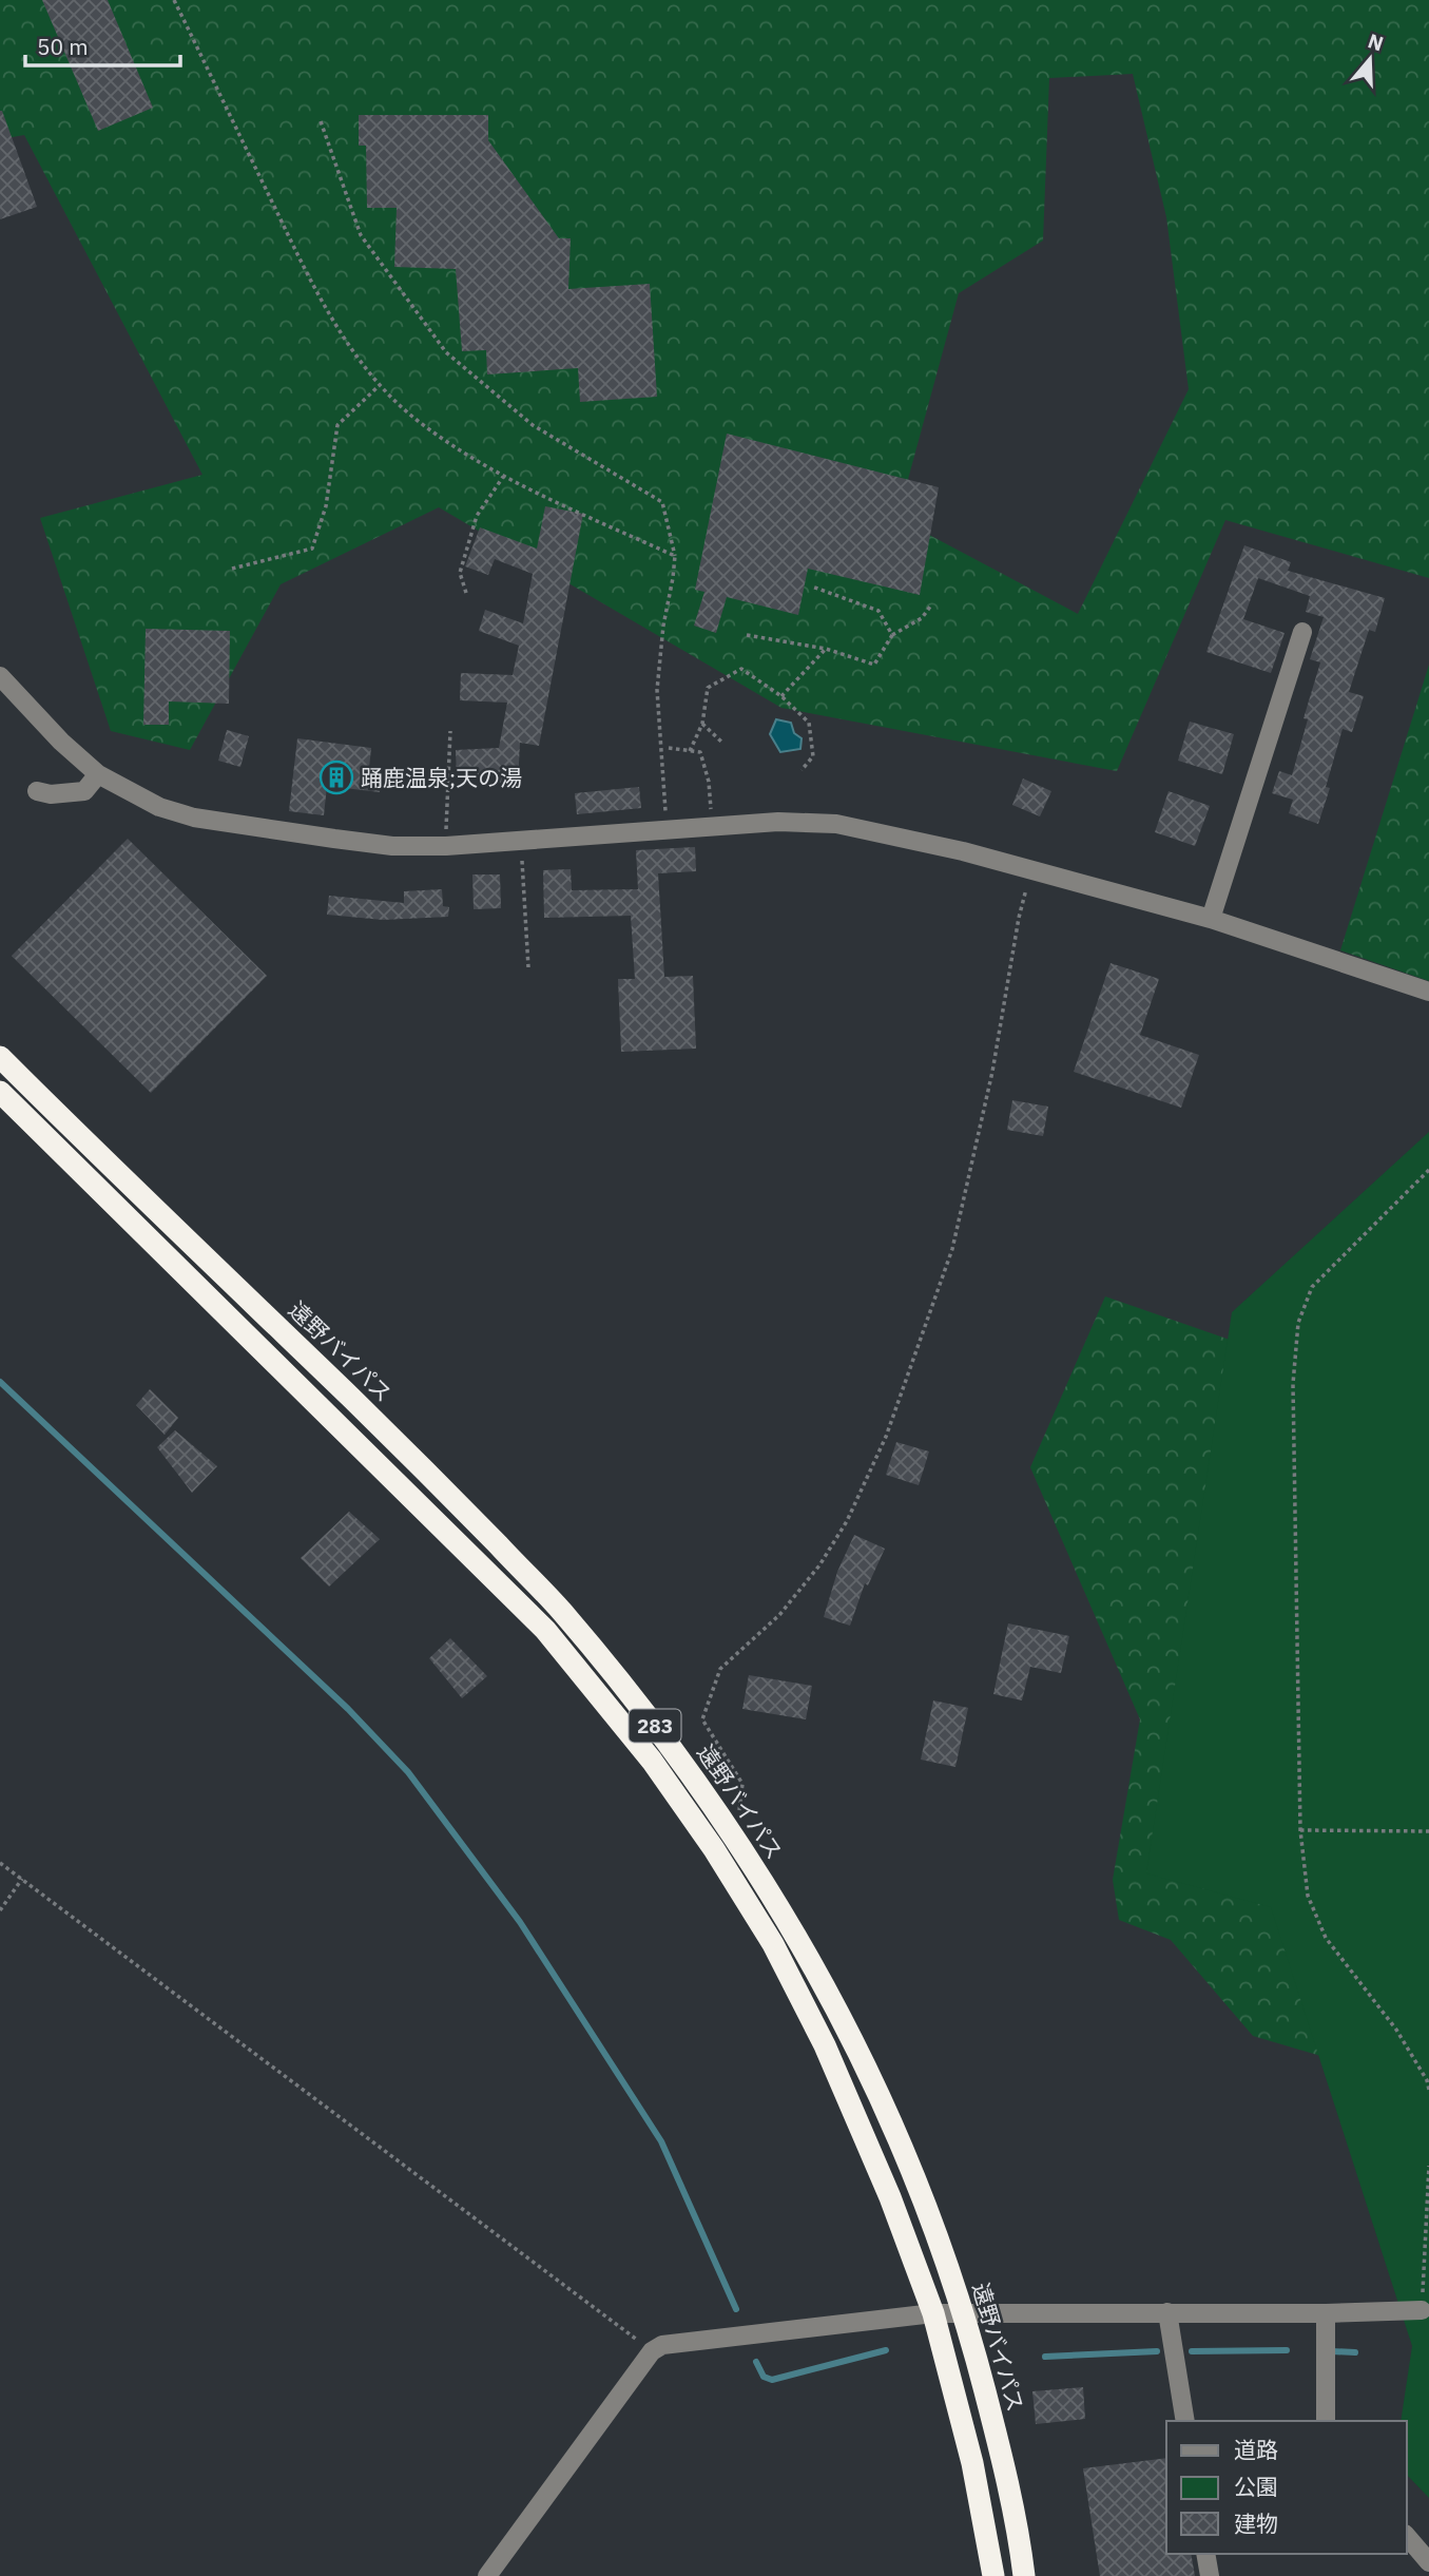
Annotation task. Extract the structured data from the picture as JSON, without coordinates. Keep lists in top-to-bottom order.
{
  "streets": {
    "highway": ["遠野バイパス", "283"]
  },
  "places": {
    "building": ["踊鹿温泉;天の湯"]
  },
  "legend": ["道路", "公園", "建物"],
  "scale_bar": "50 m",
  "north": "top"
}
